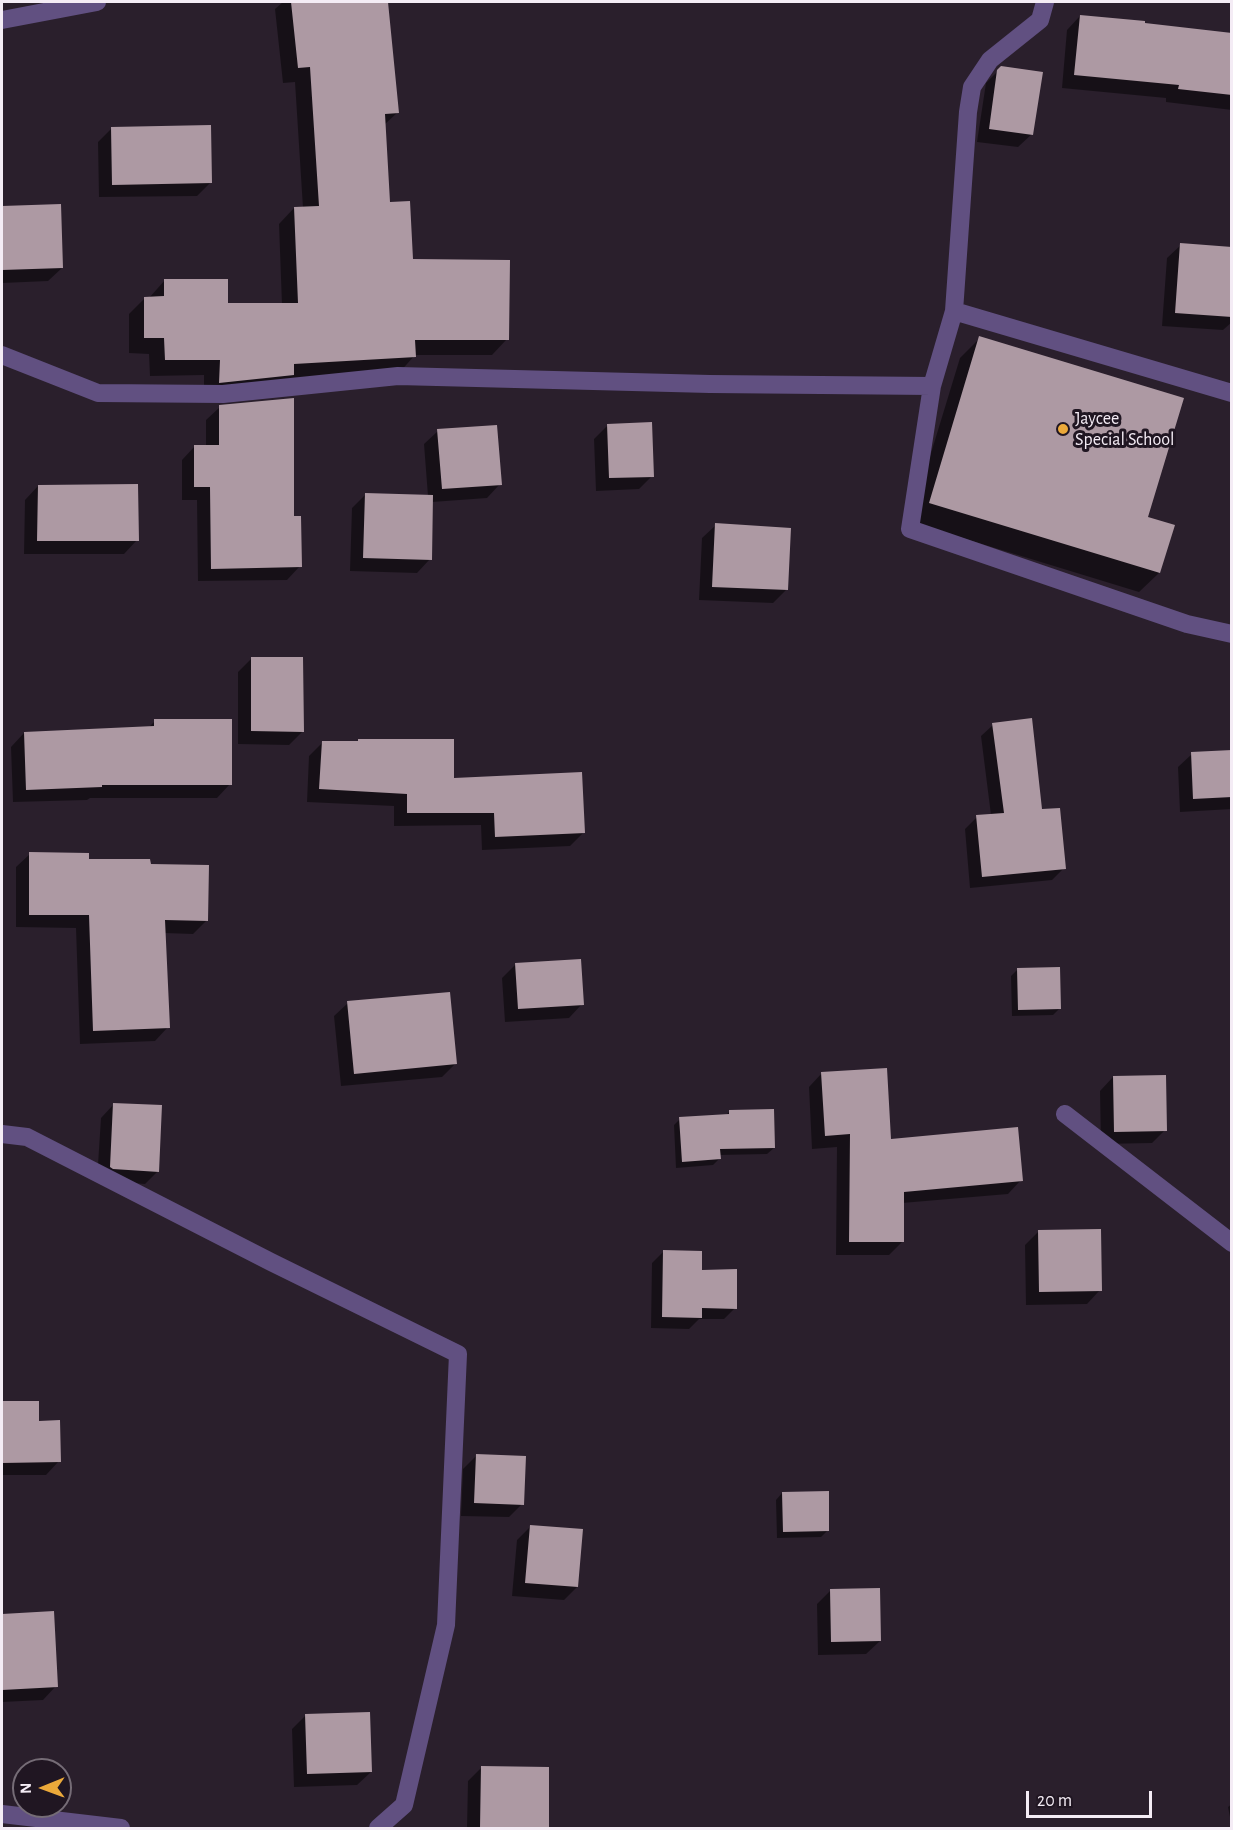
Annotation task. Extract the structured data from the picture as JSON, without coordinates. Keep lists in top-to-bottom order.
{
  "places": ["Jaycee Special School"],
  "scale_bar": "20 m",
  "north": "left"
}
